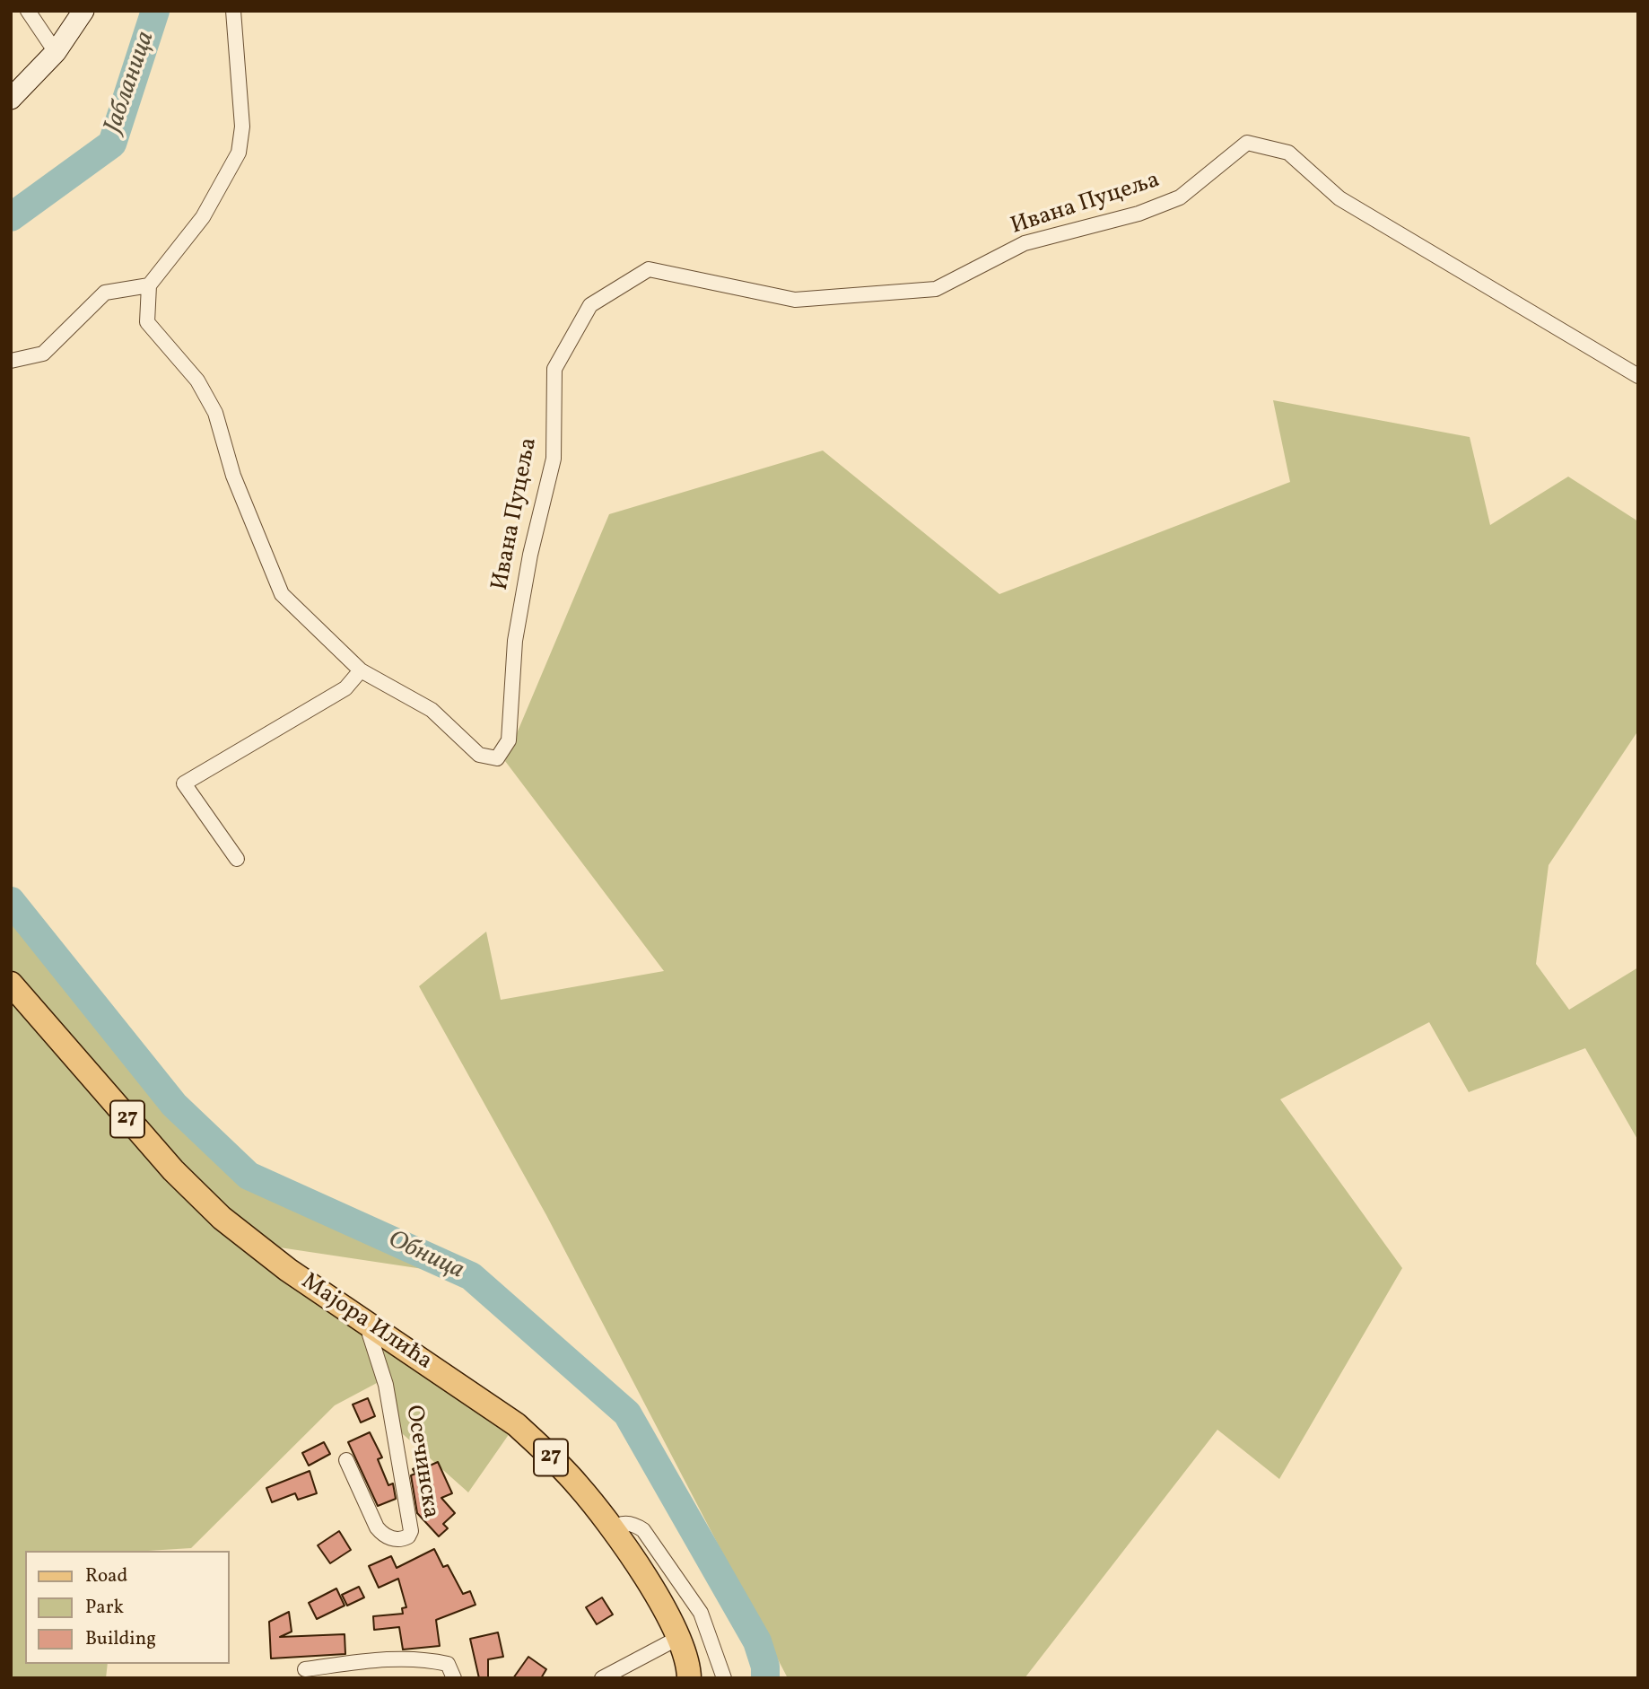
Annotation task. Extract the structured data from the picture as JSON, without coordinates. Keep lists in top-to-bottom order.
{
  "streets": {
    "main road": ["27", "Мајора Илића"],
    "street": ["Ивана Пуцеља", "Осечинска"]
  },
  "crossings": [
    ["Мајора Илића", "Осечинска"]
  ],
  "water": ["Јабланица", "Обница"],
  "legend": ["Road", "Park", "Building"]
}
